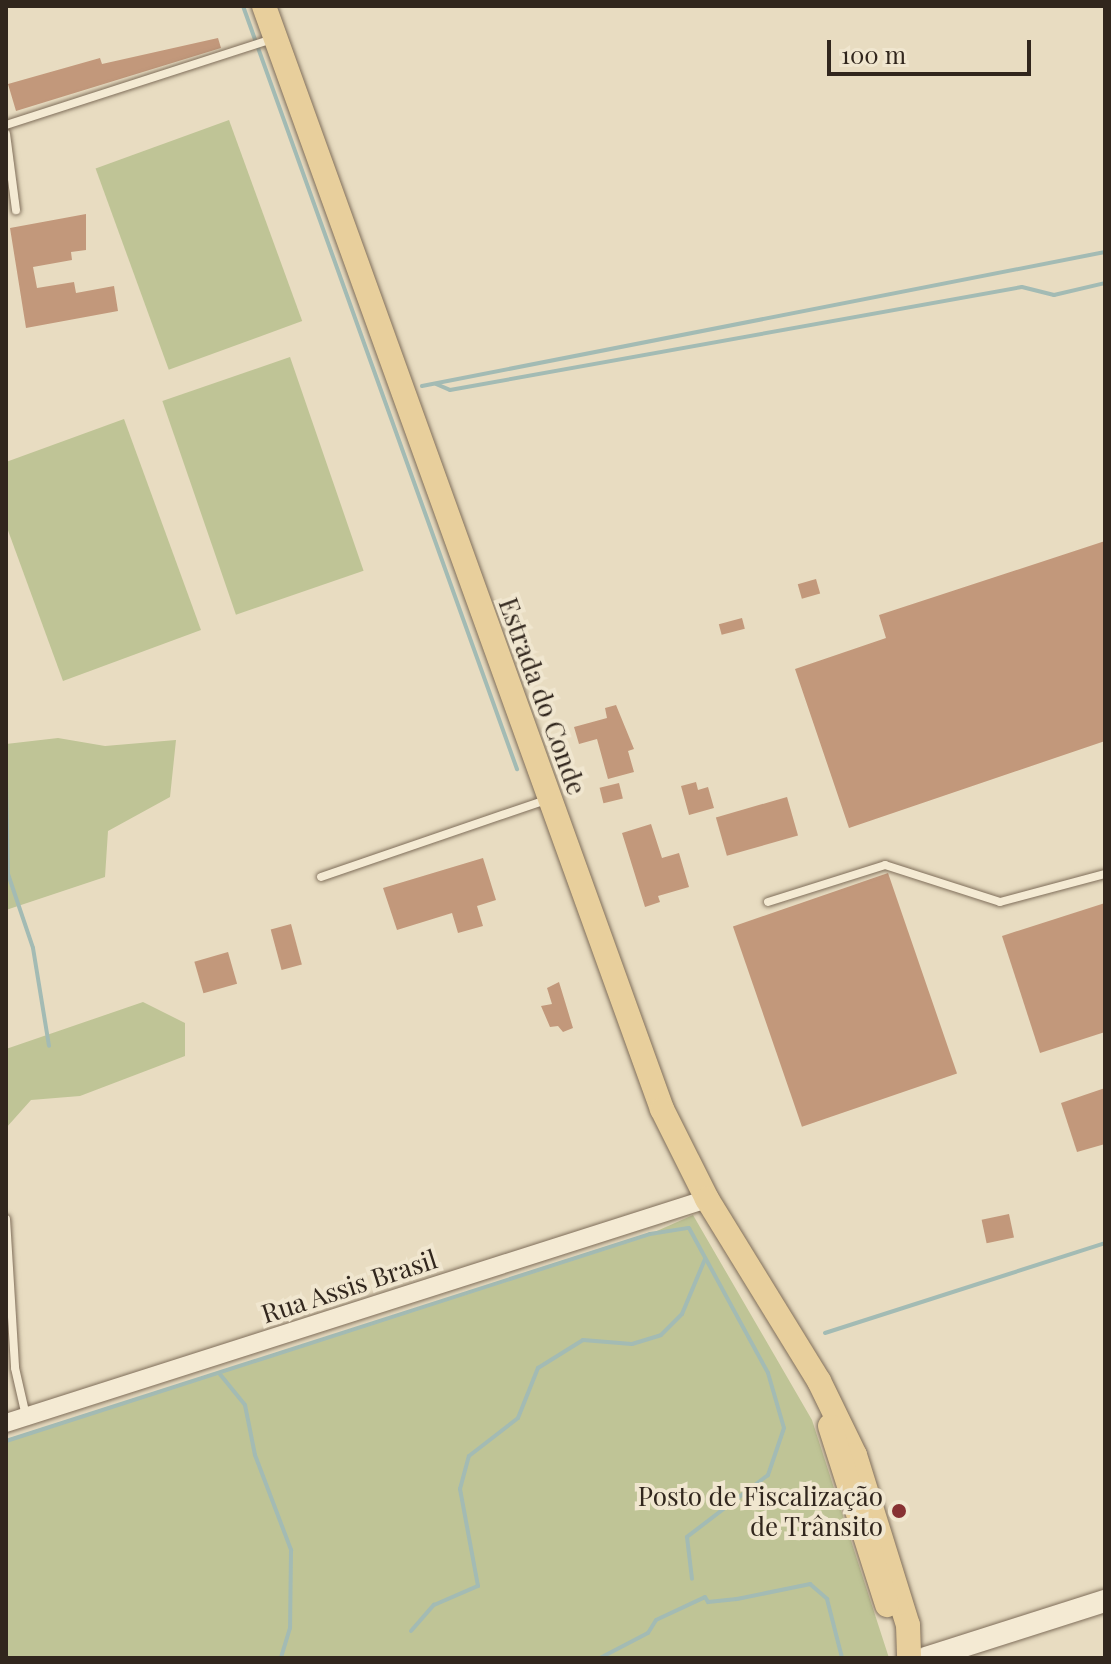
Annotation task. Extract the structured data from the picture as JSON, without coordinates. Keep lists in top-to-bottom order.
{
  "streets": {
    "main road": ["Estrada do Conde"],
    "street": ["Rua Assis Brasil"]
  },
  "crossings": [
    ["Estrada do Conde", "Rua Assis Brasil"]
  ],
  "places": ["Posto de Fiscalização de Trânsito"],
  "scale_bar": "100 m"
}
